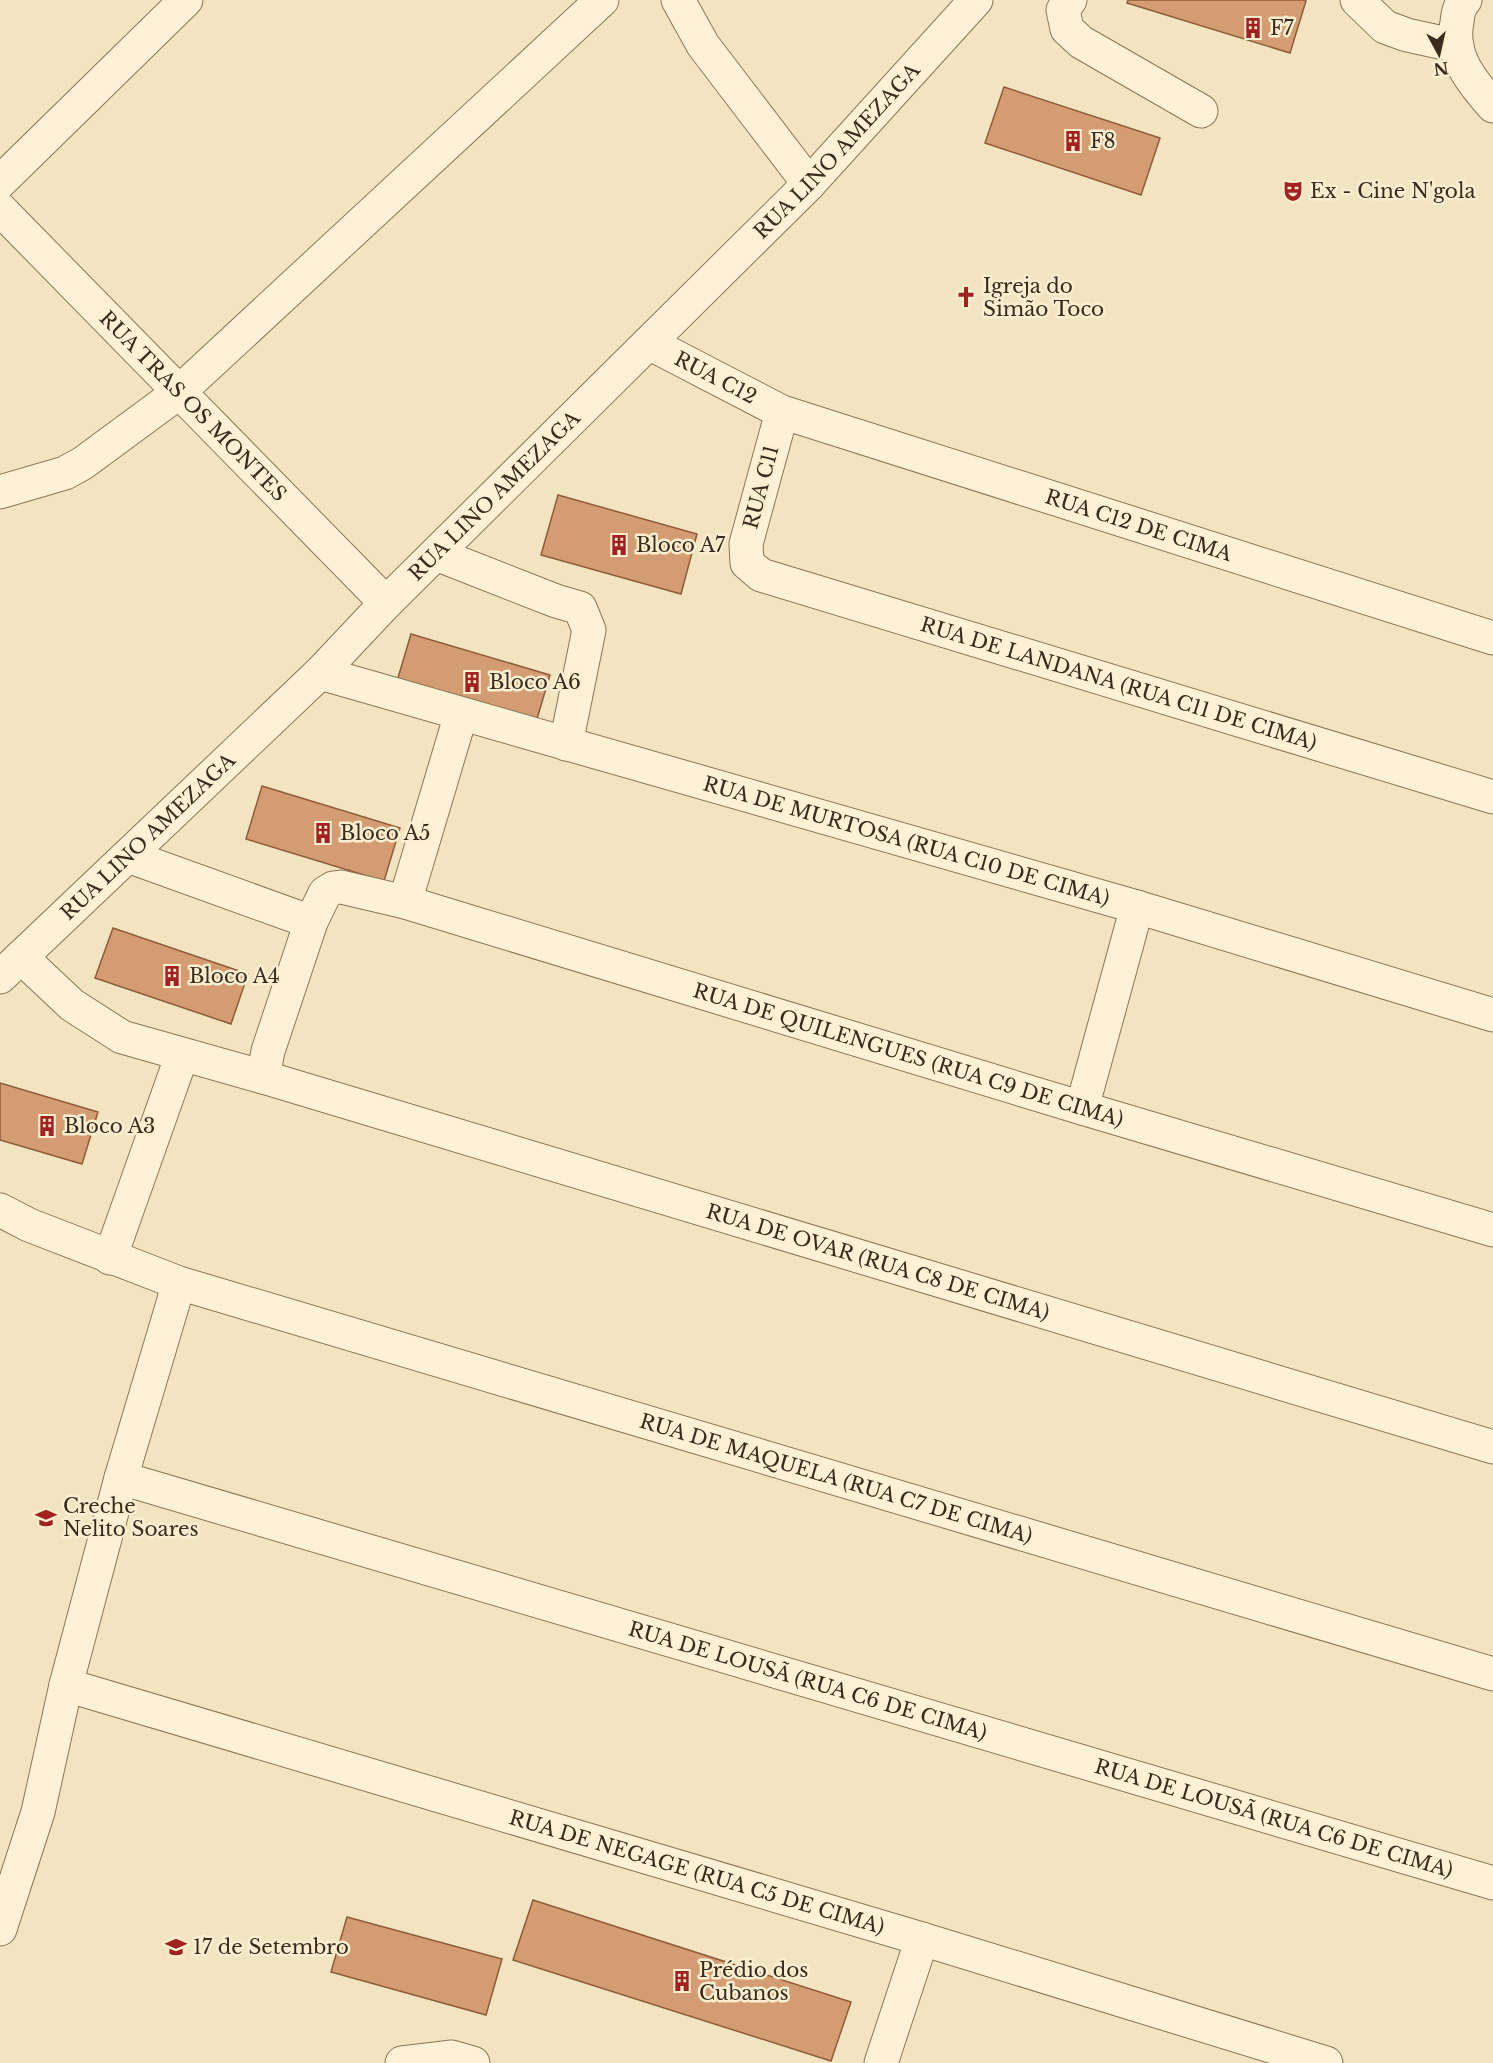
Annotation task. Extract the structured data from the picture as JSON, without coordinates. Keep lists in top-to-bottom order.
{
  "streets": {
    "street": [
      "RUA LINO AMEZAGA",
      "RUA C12",
      "RUA TRAS OS MONTES",
      "RUA C11",
      "RUA C12 DE CIMA",
      "RUA DE LANDANA (RUA C11 DE CIMA)",
      "RUA DE MURTOSA (RUA C10 DE CIMA)",
      "RUA DE QUILENGUES (RUA C9 DE CIMA)",
      "RUA DE OVAR (RUA C8 DE CIMA)",
      "RUA DE MAQUELA (RUA C7 DE CIMA)",
      "RUA DE LOUSÃ (RUA C6 DE CIMA)",
      "RUA DE NEGAGE (RUA C5 DE CIMA)"
    ]
  },
  "crossings": [
    ["RUA LINO AMEZAGA", "RUA C12"],
    ["RUA LINO AMEZAGA", "RUA TRAS OS MONTES"],
    ["RUA LINO AMEZAGA", "RUA DE MURTOSA (RUA C10 DE CIMA)"],
    ["RUA LINO AMEZAGA", "RUA DE OVAR (RUA C8 DE CIMA)"],
    ["RUA C12", "RUA C11"],
    ["RUA C12", "RUA C12 DE CIMA"],
    ["RUA C11", "RUA C12 DE CIMA"],
    ["RUA C11", "RUA DE LANDANA (RUA C11 DE CIMA)"]
  ],
  "places": {
    "building": [
      "F7",
      "F8",
      "Bloco A7",
      "Bloco A6",
      "Bloco A5",
      "Bloco A4",
      "Bloco A3",
      "Prédio dos Cubanos"
    ],
    "theatre": ["Ex - Cine N'gola"],
    "church": ["Igreja do Simão Toco"],
    "school or university": ["Creche Nelito Soares", "17 de Setembro"]
  },
  "north": "bottom"
}
